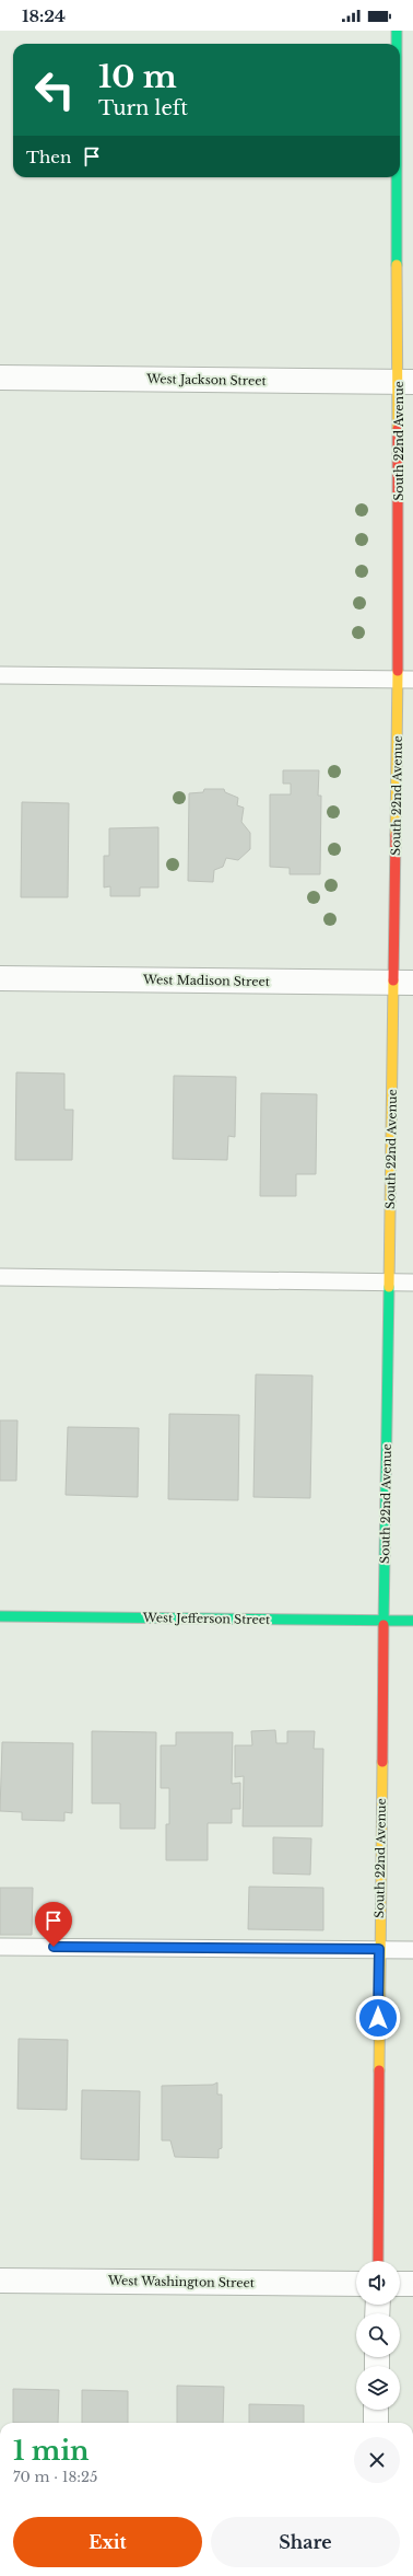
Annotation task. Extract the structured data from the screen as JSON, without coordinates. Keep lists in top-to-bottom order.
{
  "streets": {
    "street": [
      "West Jackson Street",
      "South 22nd Avenue",
      "West Madison Street",
      "West Jefferson Street",
      "West Washington Street"
    ]
  },
  "crossings": [
    ["West Jackson Street", "South 22nd Avenue"],
    ["South 22nd Avenue", "West Madison Street"],
    ["South 22nd Avenue", "West Jefferson Street"]
  ],
  "page": {
    "status": "18:24",
    "turn": ["10 m", "Turn left"],
    "then": "Then",
    "heading": ["1 min", "70 m · 18:25"],
    "buttons": ["Exit", "Share"]
  }
}
